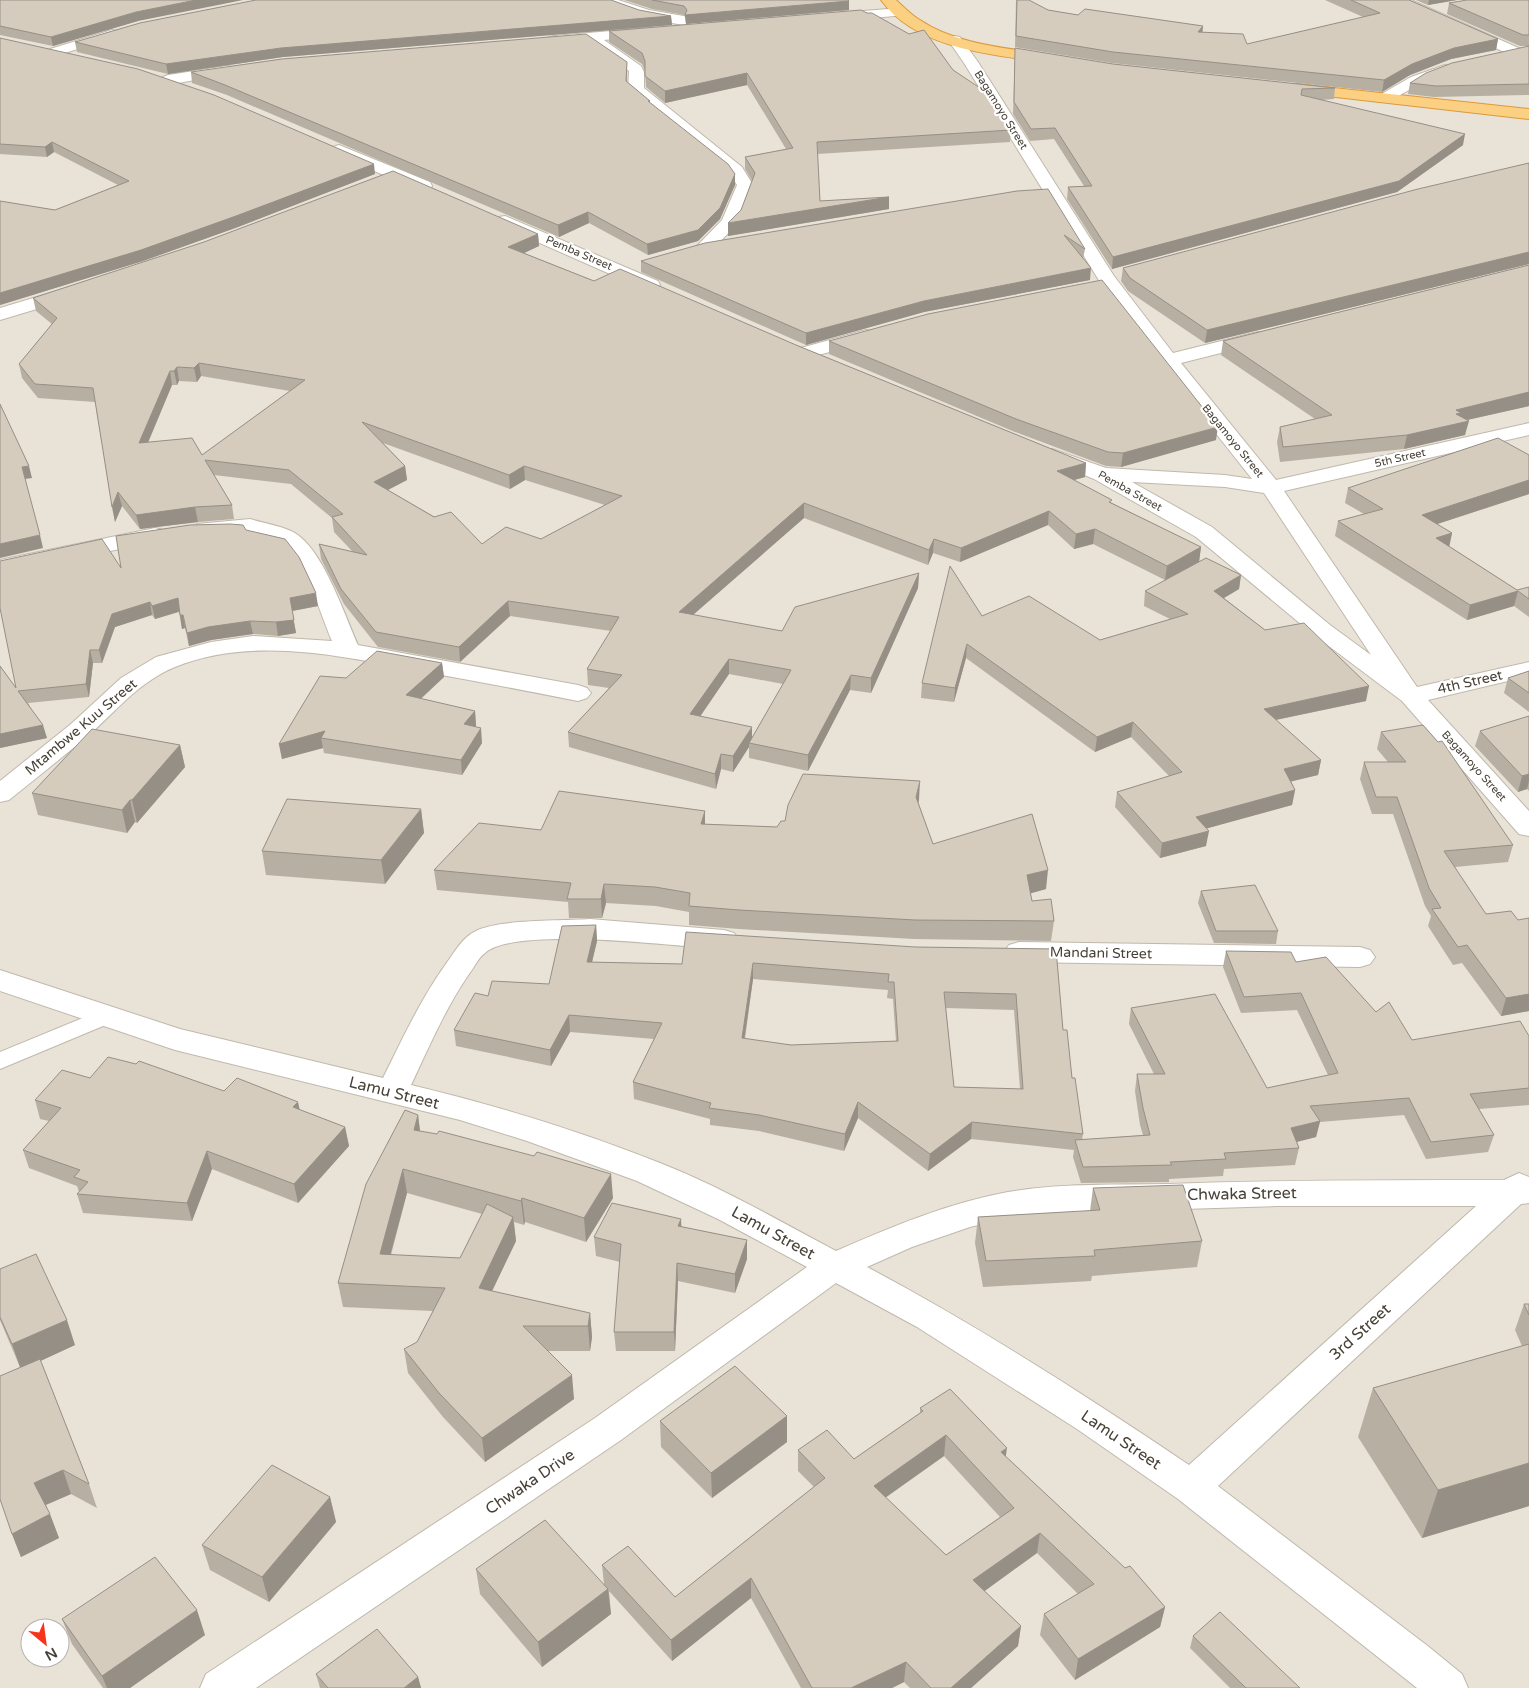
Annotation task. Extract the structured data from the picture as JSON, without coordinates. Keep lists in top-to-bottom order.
{
  "streets": {
    "street": [
      "Bagamoyo Street",
      "Pemba Street",
      "5th Street",
      "4th Street",
      "Mtambwe Kuu Street",
      "Mandani Street",
      "Lamu Street",
      "Chwaka Street",
      "3rd Street",
      "Chwaka Drive"
    ]
  },
  "crossings": [
    ["Bagamoyo Street", "Pemba Street"],
    ["Bagamoyo Street", "5th Street"],
    ["Bagamoyo Street", "4th Street"],
    ["Pemba Street", "4th Street"],
    ["Lamu Street", "Chwaka Street"],
    ["Lamu Street", "3rd Street"],
    ["Lamu Street", "Chwaka Drive"],
    ["Chwaka Street", "3rd Street"],
    ["Chwaka Street", "Chwaka Drive"]
  ],
  "north": "bottom right"
}
